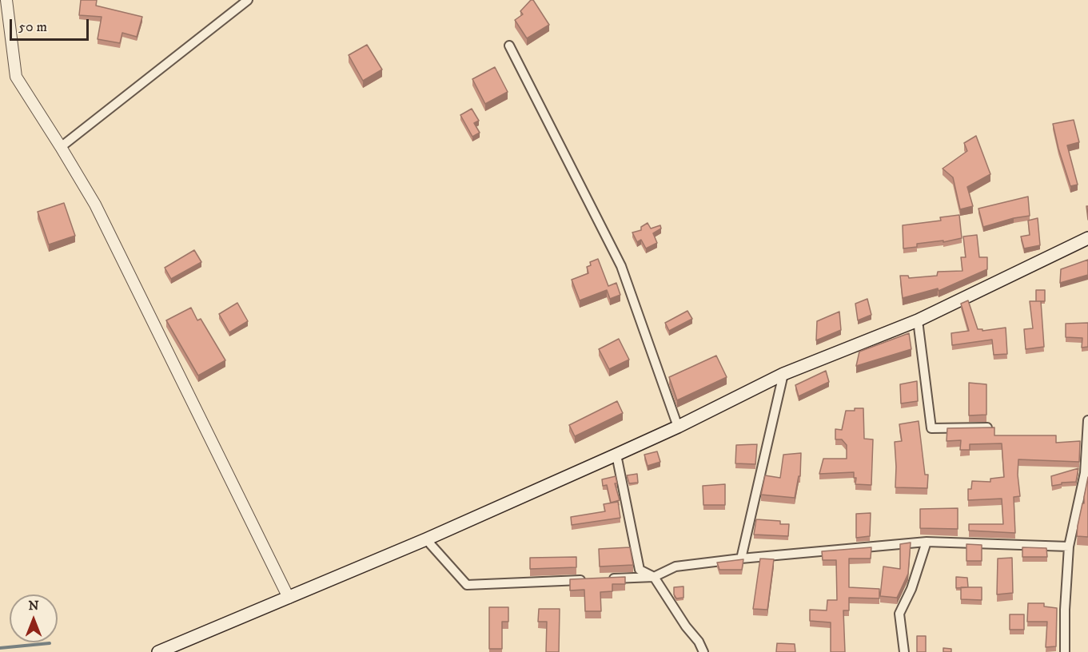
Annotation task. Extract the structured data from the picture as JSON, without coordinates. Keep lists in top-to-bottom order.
{
  "scale_bar": "50 m",
  "north": "top"
}
